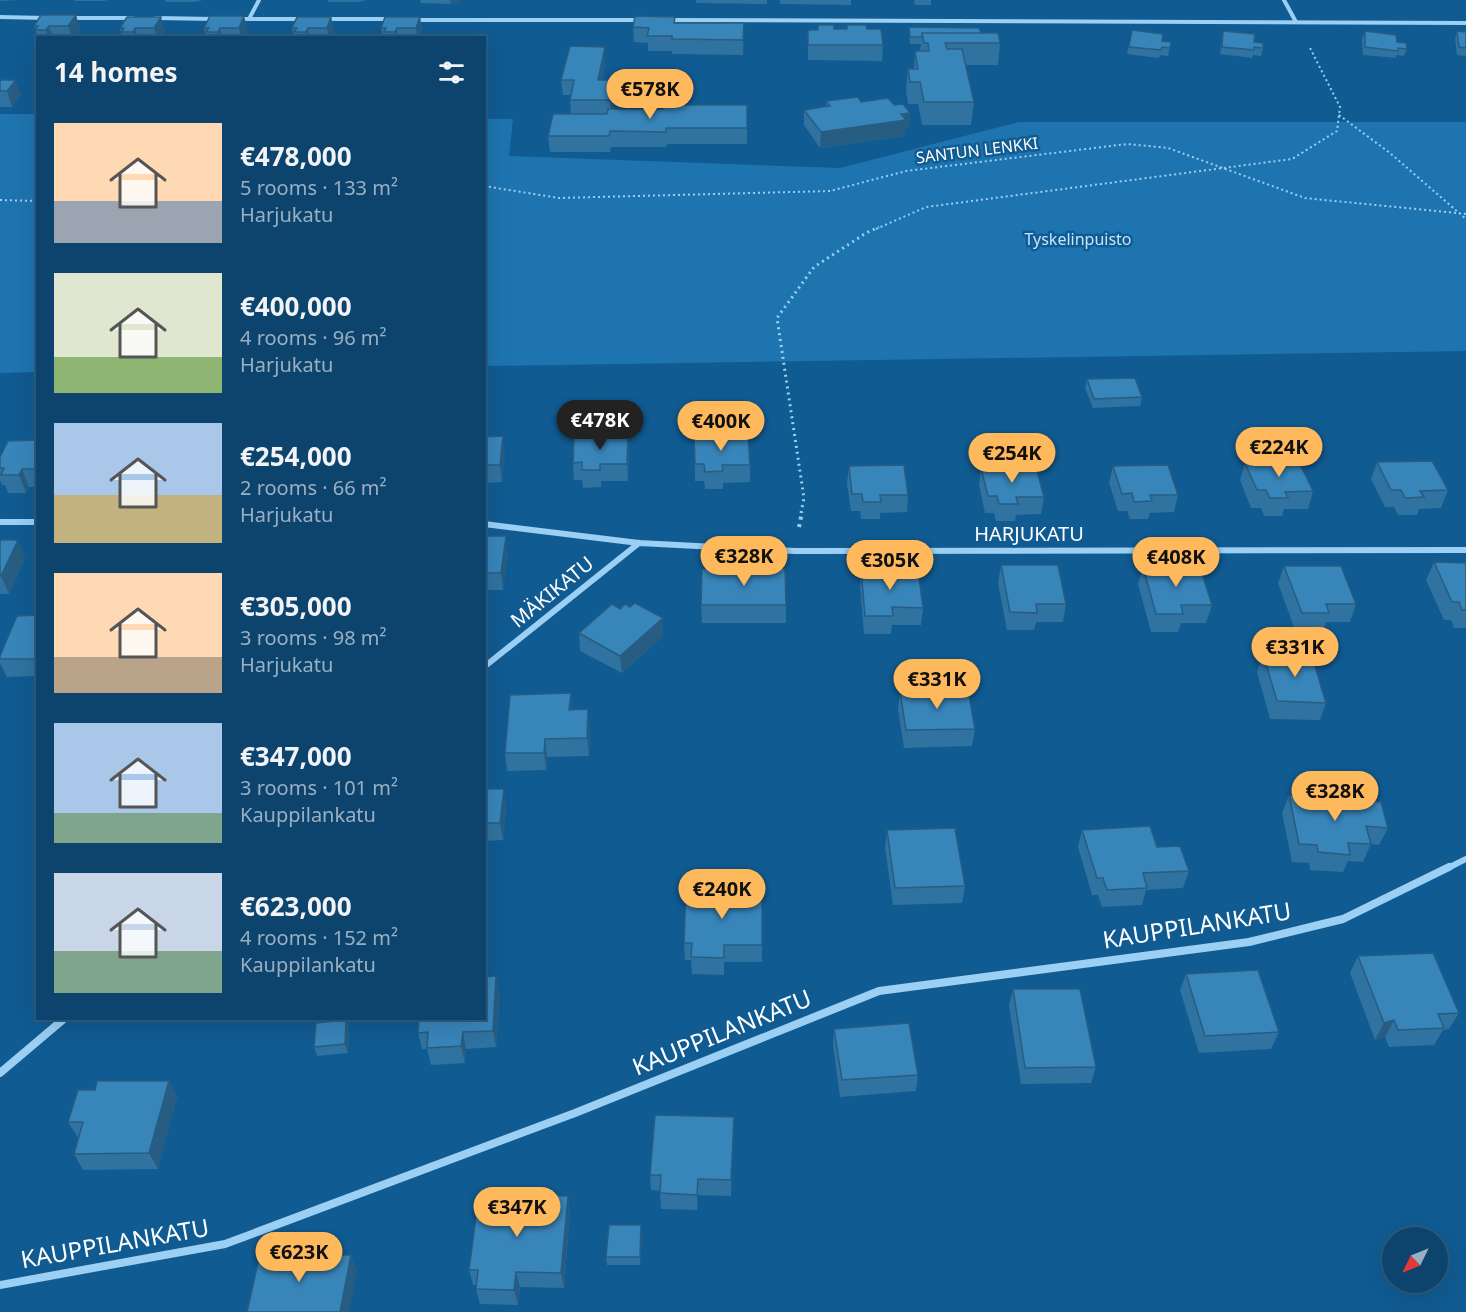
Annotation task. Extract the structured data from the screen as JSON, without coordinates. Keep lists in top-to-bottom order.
{
  "streets": {
    "street": ["HARJUKATU", "MÄKIKATU", "KAUPPILANKATU"],
    "path": ["SANTUN LENKKI"]
  },
  "crossings": [
    ["HARJUKATU", "MÄKIKATU"]
  ],
  "parks": ["Tyskelinpuisto"],
  "north": "bottom left",
  "page": {
    "heading": "14 homes",
    "price": [
      "€578K",
      "€478K",
      "€400K",
      "€224K",
      "€254K",
      "€328K",
      "€408K",
      "€305K",
      "€331K",
      "€331K",
      "€328K",
      "€240K",
      "€347K",
      "€623K"
    ],
    "list": [
      {
        "name": "€478,000",
        "note": "5 rooms · 133 m² · Harjukatu"
      },
      {
        "name": "€400,000",
        "note": "4 rooms · 96 m² · Harjukatu"
      },
      {
        "name": "€254,000",
        "note": "2 rooms · 66 m² · Harjukatu"
      },
      {
        "name": "€305,000",
        "note": "3 rooms · 98 m² · Harjukatu"
      },
      {
        "name": "€347,000",
        "note": "3 rooms · 101 m² · Kauppilankatu"
      },
      {
        "name": "€623,000",
        "note": "4 rooms · 152 m² · Kauppilankatu"
      }
    ]
  }
}
